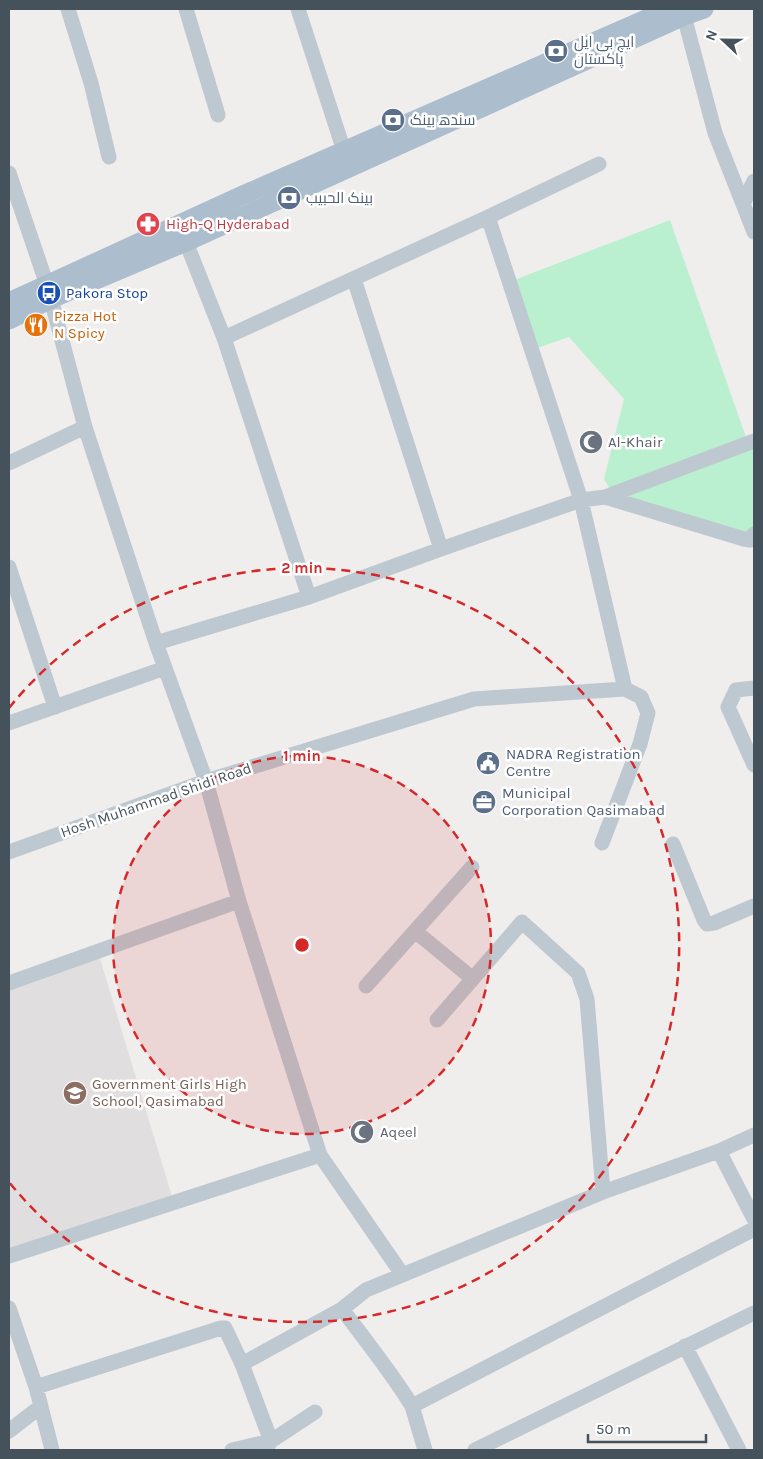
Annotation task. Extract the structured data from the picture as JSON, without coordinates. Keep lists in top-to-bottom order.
{
  "streets": {
    "street": ["Hosh Muhammad Shidi Road"]
  },
  "places": {
    "bank": ["ایچ بی ایل پاکستان", "سندھ بینک", "بينک الحبيب"],
    "pharmacy": ["High-Q Hyderabad"],
    "bus stop": ["Pakora Stop"],
    "restaurant": ["Pizza Hot N Spicy"],
    "mosque": ["Al-Khair", "Aqeel"],
    "public building": ["NADRA Registration Centre"],
    "office": ["Municipal Corporation Qasimabad"],
    "school or university": ["Government Girls High School, Qasimabad"]
  },
  "scale_bar": "50 m",
  "north": "left",
  "rings": ["2 min", "1 min"]
}
